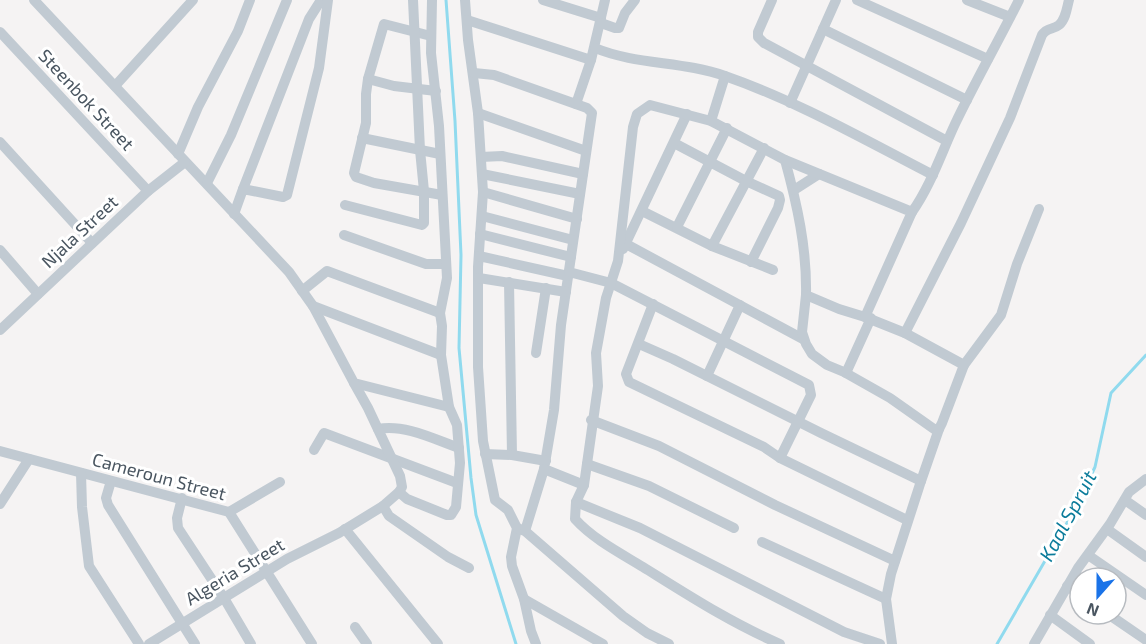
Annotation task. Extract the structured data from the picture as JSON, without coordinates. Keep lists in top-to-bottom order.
{
  "streets": {
    "street": [
      "Steenbok Street",
      "Njala Street",
      "Cameroun Street",
      "Algeria Street"
    ]
  },
  "crossings": [
    ["Steenbok Street", "Njala Street"],
    ["Cameroun Street", "Algeria Street"]
  ],
  "water": ["Kaal Spruit"],
  "north": "bottom"
}
